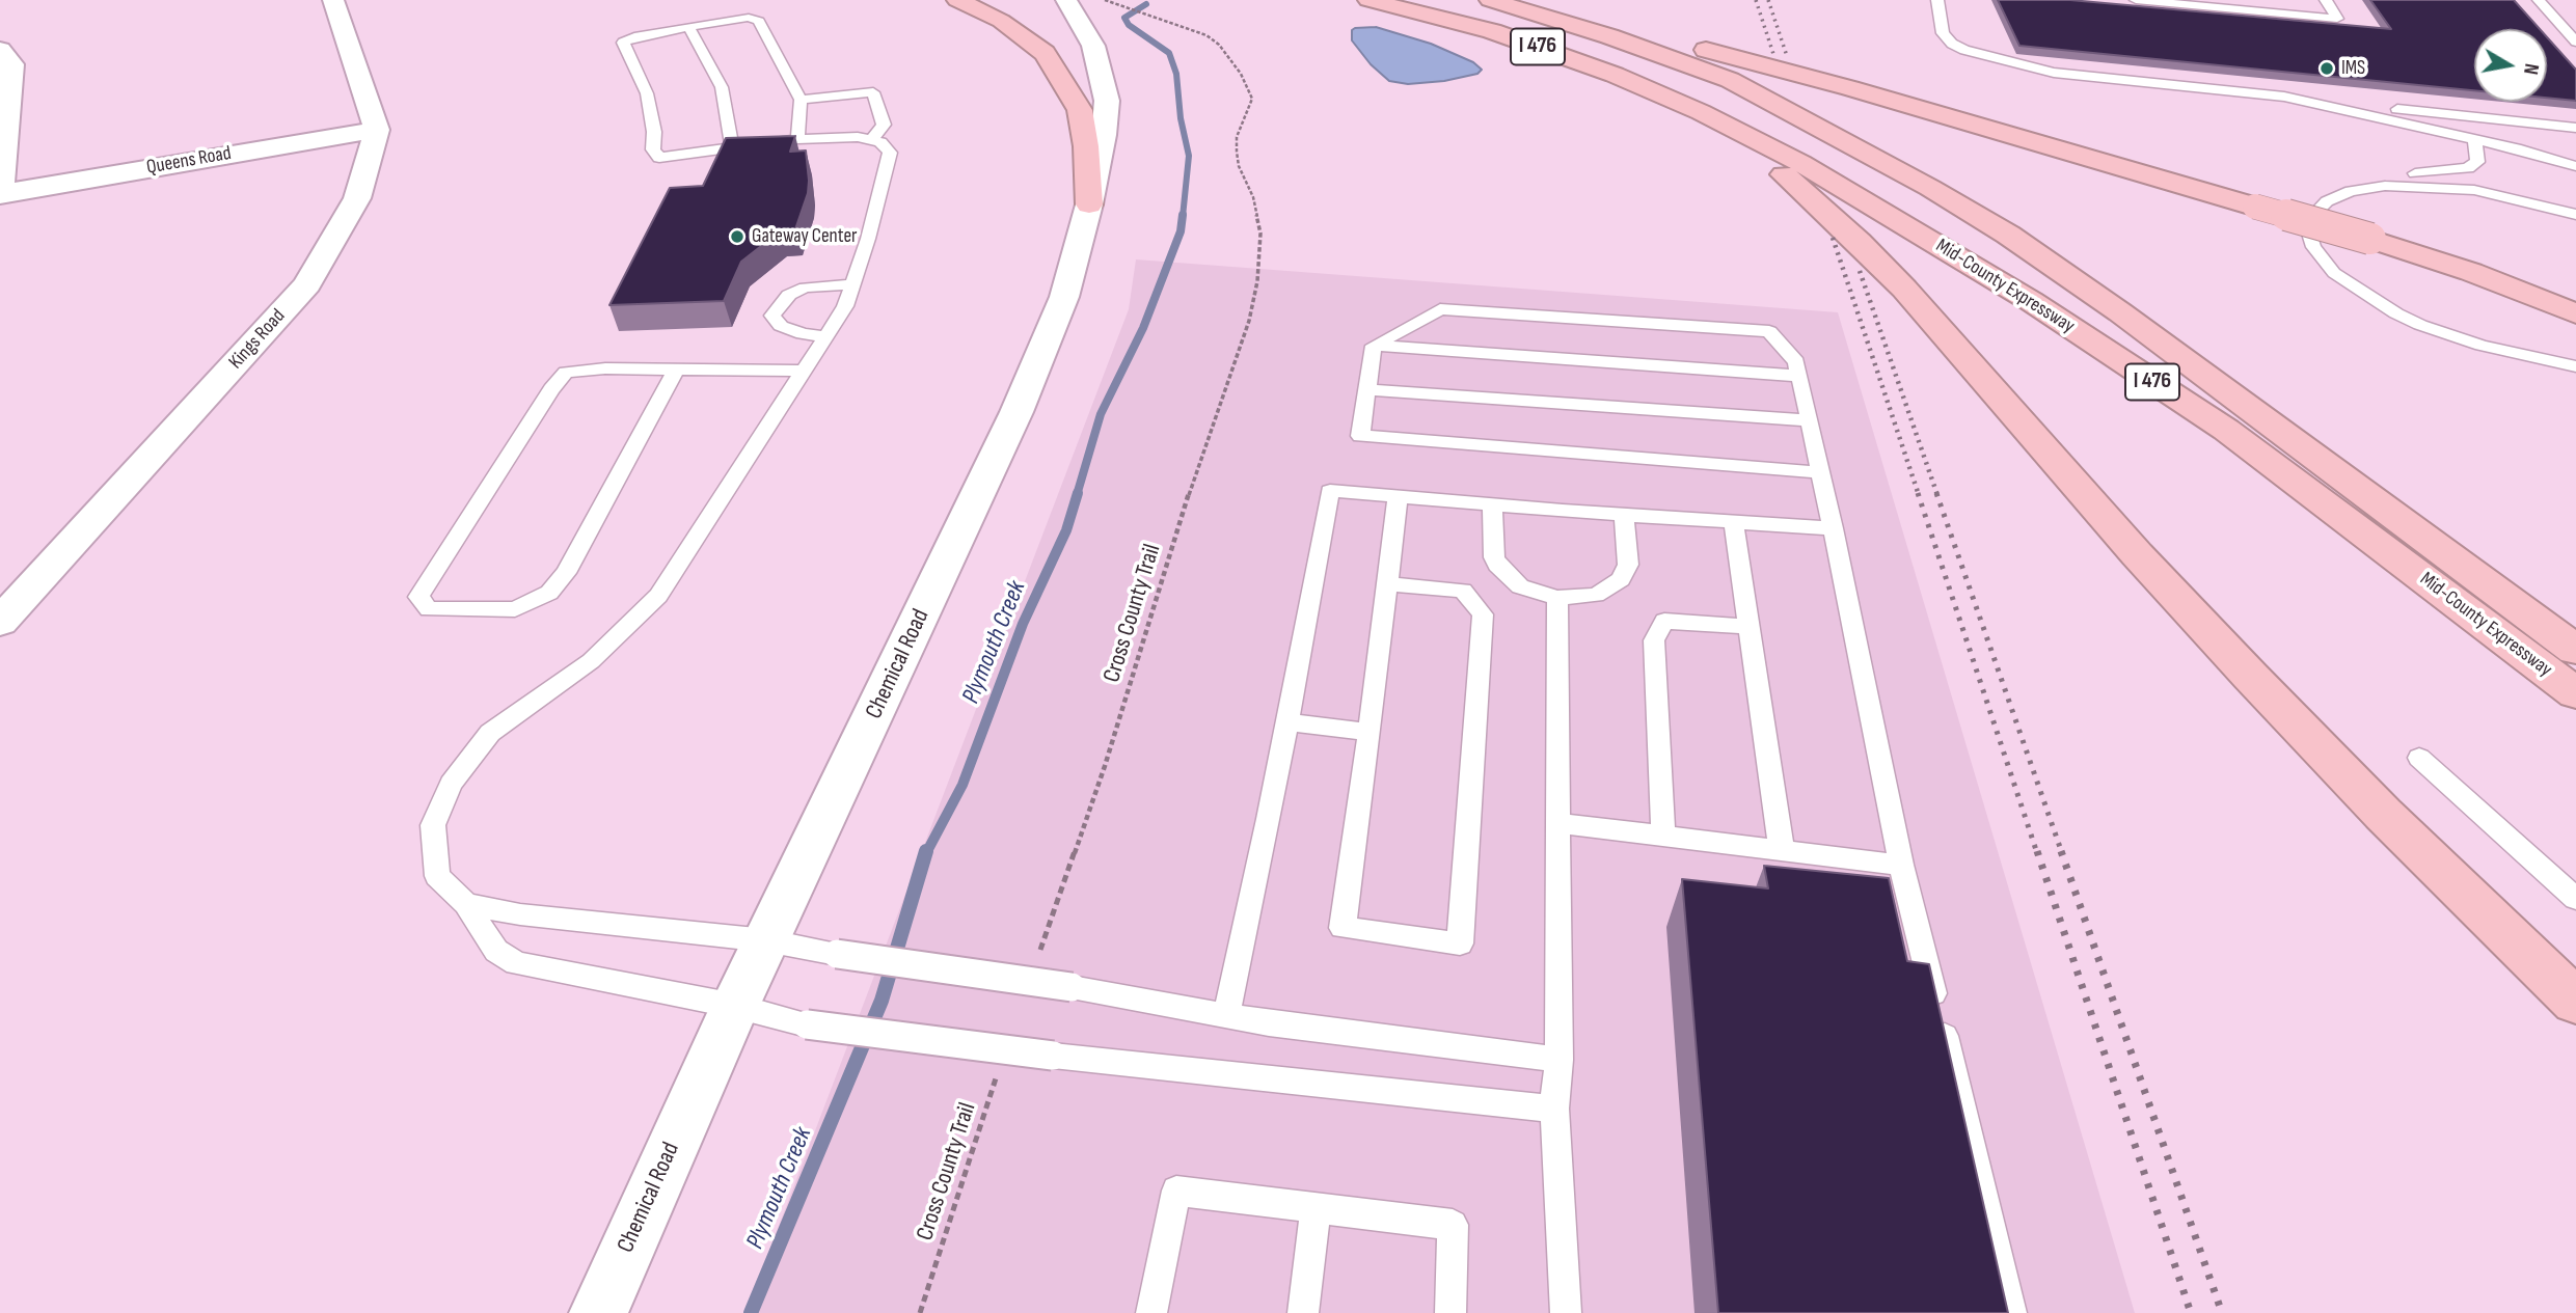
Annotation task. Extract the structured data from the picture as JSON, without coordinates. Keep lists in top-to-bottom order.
{
  "streets": {
    "highway": ["I 476", "Mid-County Expressway"],
    "street": ["Queens Road", "Kings Road", "Chemical Road"],
    "path": ["Cross County Trail"]
  },
  "crossings": [
    ["Queens Road", "Kings Road"]
  ],
  "water": ["Plymouth Creek"],
  "places": ["IMS", "Gateway Center"],
  "north": "right"
}
